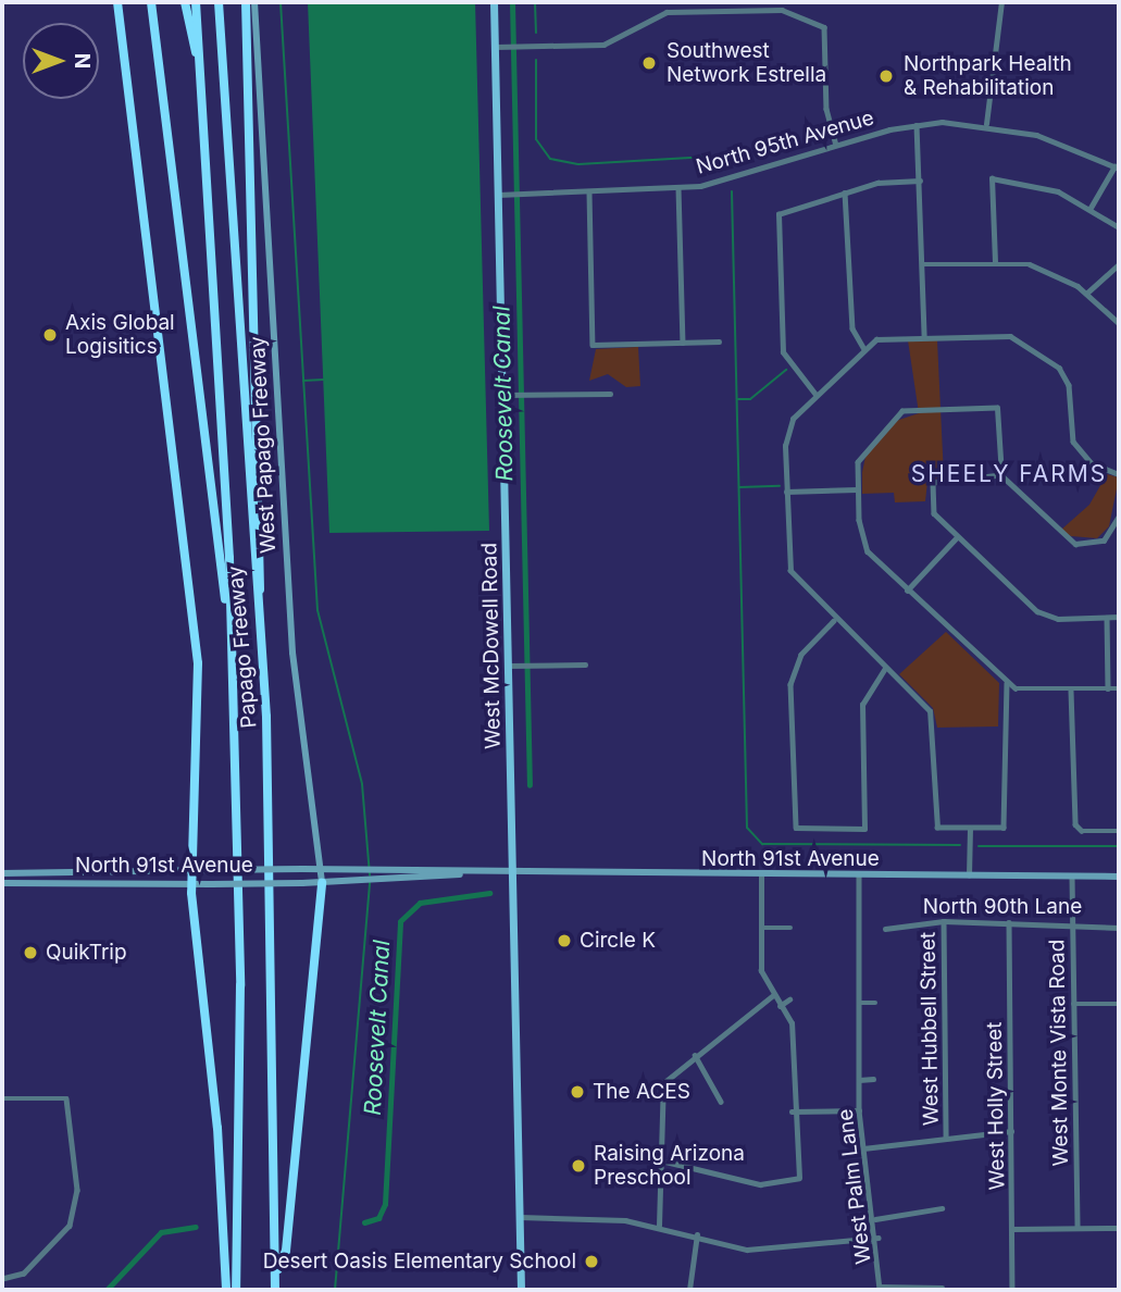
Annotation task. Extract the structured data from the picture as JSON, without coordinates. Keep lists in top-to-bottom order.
{
  "streets": {
    "highway": ["Papago Freeway"],
    "main road": ["West Papago Freeway", "West McDowell Road", "North 91st Avenue"],
    "street": [
      "North 95th Avenue",
      "North 90th Lane",
      "West Hubbell Street",
      "West Monte Vista Road",
      "West Holly Street",
      "West Palm Lane"
    ]
  },
  "crossings": [
    ["North 95th Avenue", "West McDowell Road"],
    ["West Papago Freeway", "North 91st Avenue"],
    ["West McDowell Road", "North 91st Avenue"],
    ["North 91st Avenue", "West Monte Vista Road"],
    ["North 91st Avenue", "West Palm Lane"],
    ["North 90th Lane", "West Hubbell Street"],
    ["North 90th Lane", "West Monte Vista Road"],
    ["North 90th Lane", "West Holly Street"]
  ],
  "districts": ["SHEELY FARMS"],
  "water": ["Roosevelt Canal"],
  "places": [
    "Southwest Network Estrella",
    "Northpark Health & Rehabilitation",
    "Axis Global Logisitics",
    "Circle K",
    "QuikTrip",
    "The ACES",
    "Raising Arizona Preschool",
    "Desert Oasis Elementary School"
  ],
  "north": "right"
}
